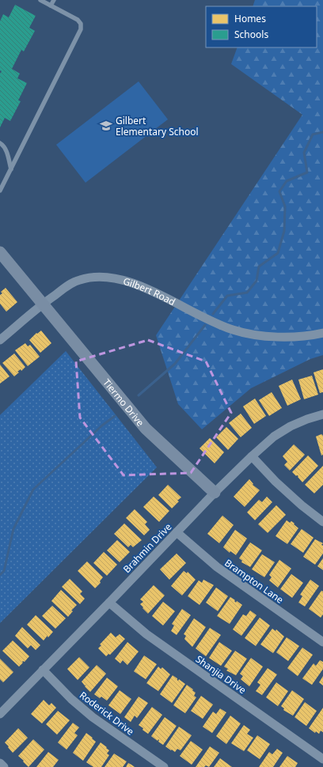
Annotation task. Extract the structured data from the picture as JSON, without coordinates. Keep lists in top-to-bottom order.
{
  "streets": {
    "street": [
      "Gilbert Road",
      "Tiermo Drive",
      "Brahmin Drive",
      "Brampton Lane",
      "Shanjia Drive",
      "Roderick Drive"
    ]
  },
  "crossings": [
    ["Gilbert Road", "Tiermo Drive"],
    ["Tiermo Drive", "Brahmin Drive"],
    ["Brahmin Drive", "Brampton Lane"],
    ["Brahmin Drive", "Shanjia Drive"],
    ["Brahmin Drive", "Roderick Drive"]
  ],
  "places": {
    "school or university": ["Gilbert Elementary School"]
  },
  "legend": ["Homes", "Schools"]
}
